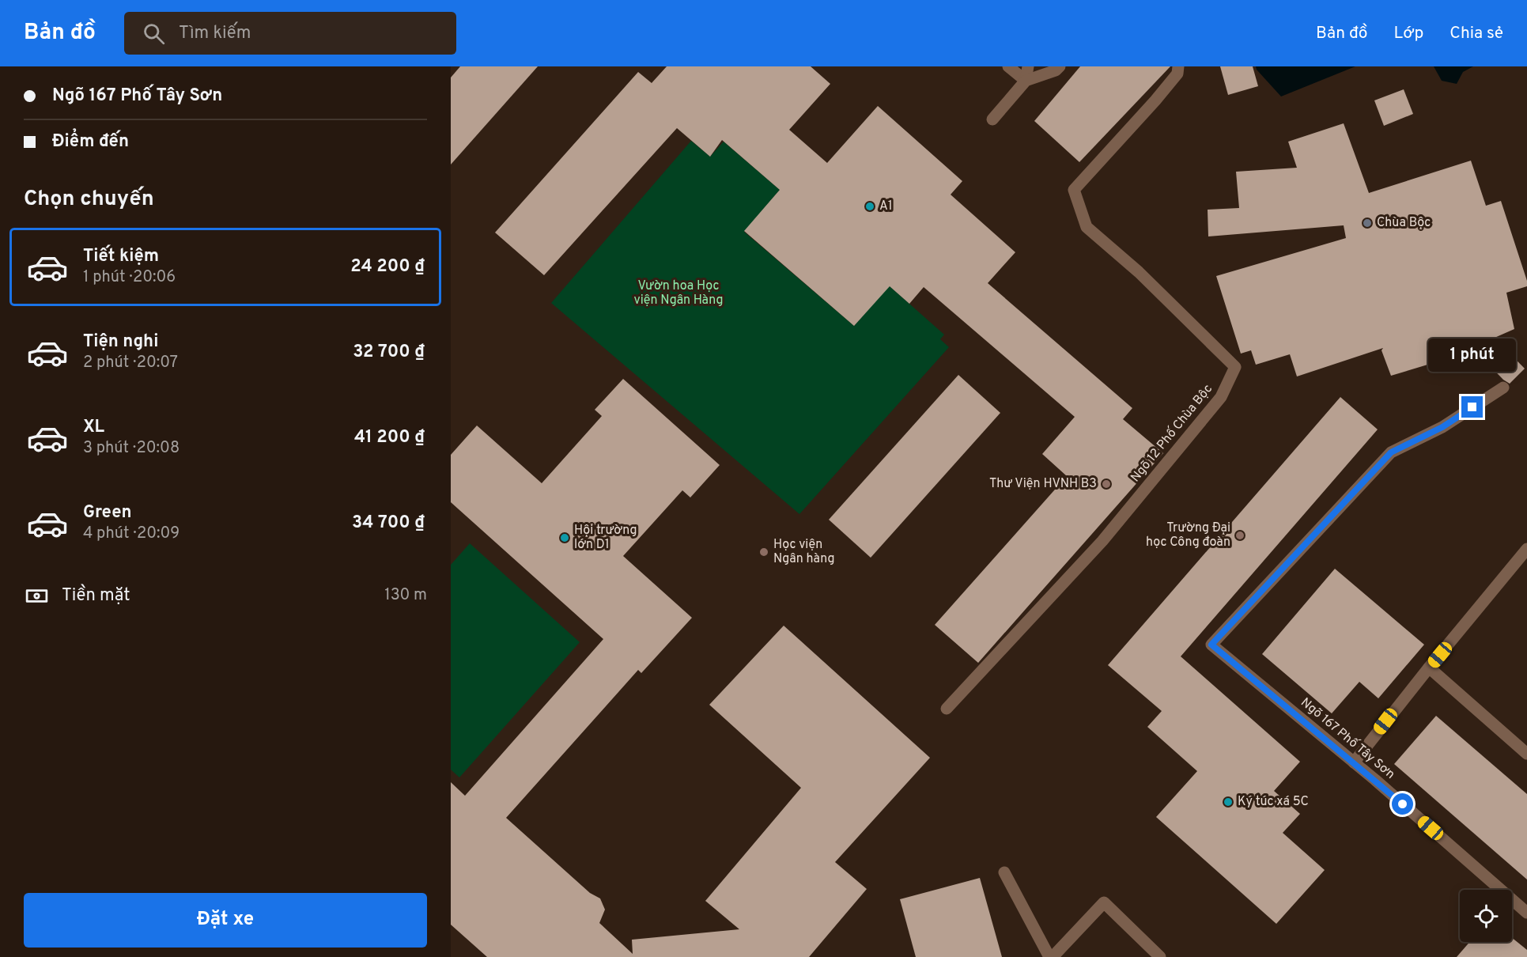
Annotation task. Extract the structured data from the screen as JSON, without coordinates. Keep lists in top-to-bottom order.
{
  "streets": {
    "street": ["Ngõ 12 Phố Chùa Bộc", "Ngõ 167 Phố Tây Sơn"]
  },
  "parks": ["Vườn hoa Học viện Ngân Hàng"],
  "places": [
    "A1",
    "Chùa Bộc",
    "Thư Viện HVNH B3",
    "Trường Đại học Công đoàn",
    "Hội trường lớn D1",
    "Học viện Ngân hàng",
    "Ký túc xá 5C"
  ],
  "page": {
    "header": "Bản đồ",
    "search": "Tìm kiếm",
    "nav": ["Bản đồ", "Lớp", "Chia sẻ"],
    "banner": ["Ngõ 167 Phố Tây Sơn", "Điểm đến"],
    "heading": "Chọn chuyến",
    "list": [
      {
        "name": "Tiết kiệm",
        "note": "1 phút · 20:06",
        "value": "24 200 ₫"
      },
      {
        "name": "Tiện nghi",
        "note": "2 phút · 20:07",
        "value": "32 700 ₫"
      },
      {
        "name": "XL",
        "note": "3 phút · 20:08",
        "value": "41 200 ₫"
      },
      {
        "name": "Green",
        "note": "4 phút · 20:09",
        "value": "34 700 ₫"
      }
    ],
    "bubble": "1 phút",
    "pay": ["Tiền mặt", "130 m"],
    "buttons": "Đặt xe"
  }
}
